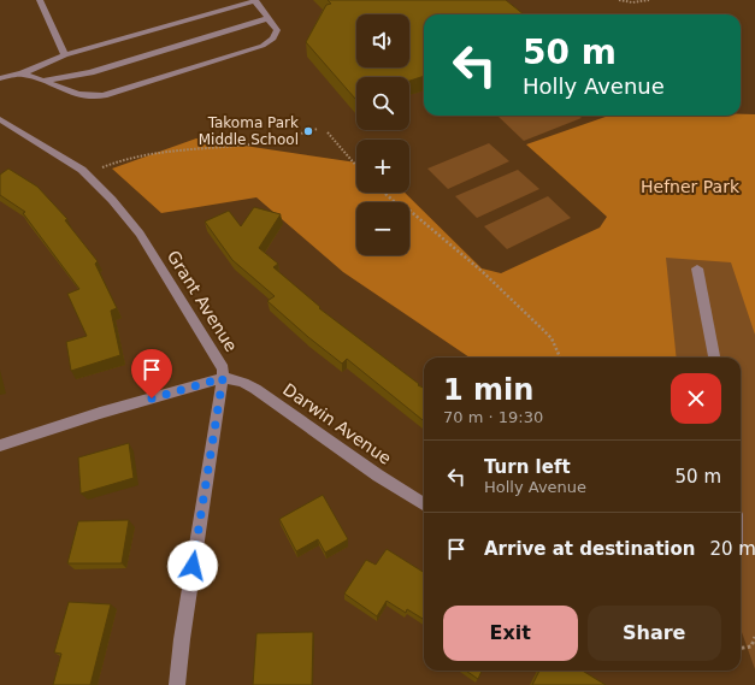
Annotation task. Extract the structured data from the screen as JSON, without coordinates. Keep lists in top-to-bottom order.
{
  "streets": {
    "street": ["Grant Avenue", "Darwin Avenue"]
  },
  "crossings": [
    ["Grant Avenue", "Darwin Avenue"]
  ],
  "parks": ["Hefner Park"],
  "places": ["Takoma Park Middle School"],
  "page": {
    "map_buttons": ["+", "−"],
    "turn": ["50 m", "Holly Avenue"],
    "heading": ["1 min", "70 m · 19:30"],
    "list": [
      {
        "name": "Turn left",
        "note": "Holly Avenue",
        "value": "50 m"
      },
      {
        "name": "Arrive at destination",
        "value": "20 m"
      }
    ],
    "buttons": ["Exit", "Share"]
  }
}
